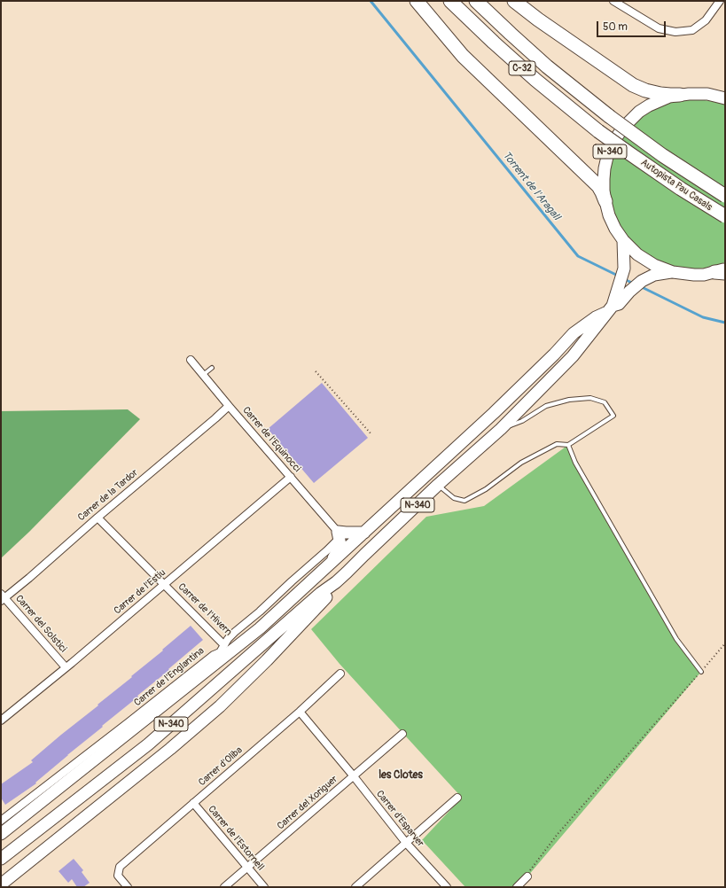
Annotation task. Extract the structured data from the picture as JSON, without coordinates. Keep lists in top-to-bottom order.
{
  "streets": {
    "highway": ["C-32", "Autopista Pau Casals"],
    "main road": ["N-340"],
    "street": [
      "Carrer de l'Equinocci",
      "Carrer de la Tardor",
      "Carrer de l'Estiu",
      "Carrer de l'Hivern",
      "Carrer del Solstici",
      "Carrer de l'Englantina",
      "Carrer d'Oliba",
      "Carrer del Xoriguer",
      "Carrer d'Esparver",
      "Carrer de l'Estornell"
    ]
  },
  "crossings": [
    ["Carrer de l'Equinocci", "Carrer de la Tardor"],
    ["Carrer de l'Equinocci", "Carrer de l'Estiu"],
    ["Carrer de l'Equinocci", "Carrer de l'Englantina"],
    ["Carrer de la Tardor", "Carrer de l'Hivern"],
    ["Carrer de la Tardor", "Carrer del Solstici"],
    ["Carrer de l'Estiu", "Carrer de l'Hivern"],
    ["Carrer de l'Estiu", "Carrer del Solstici"],
    ["Carrer de l'Hivern", "Carrer de l'Englantina"],
    ["Carrer d'Oliba", "Carrer d'Esparver"],
    ["Carrer d'Oliba", "Carrer de l'Estornell"],
    ["Carrer del Xoriguer", "Carrer d'Esparver"],
    ["Carrer del Xoriguer", "Carrer de l'Estornell"]
  ],
  "districts": ["les Clotes"],
  "water": ["Torrent de l'Aragall"],
  "scale_bar": "50 m"
}
